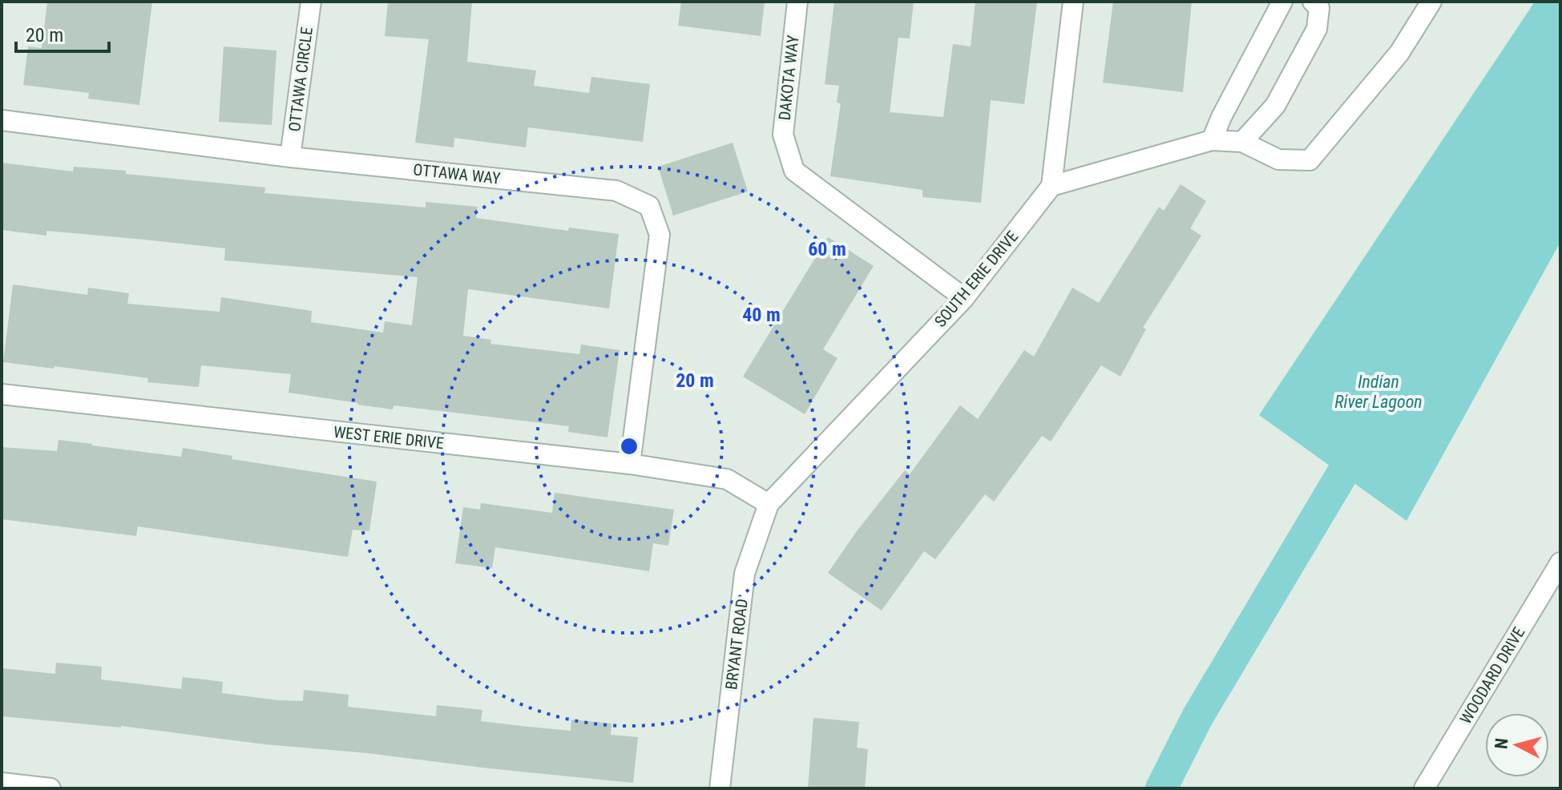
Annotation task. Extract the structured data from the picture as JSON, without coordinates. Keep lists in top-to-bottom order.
{
  "streets": {
    "street": [
      "DAKOTA WAY",
      "OTTAWA CIRCLE",
      "OTTAWA WAY",
      "SOUTH ERIE DRIVE",
      "WEST ERIE DRIVE",
      "BRYANT ROAD",
      "WOODARD DRIVE"
    ]
  },
  "crossings": [
    ["DAKOTA WAY", "SOUTH ERIE DRIVE"],
    ["OTTAWA CIRCLE", "OTTAWA WAY"],
    ["OTTAWA WAY", "WEST ERIE DRIVE"],
    ["SOUTH ERIE DRIVE", "WEST ERIE DRIVE"],
    ["SOUTH ERIE DRIVE", "BRYANT ROAD"],
    ["WEST ERIE DRIVE", "BRYANT ROAD"]
  ],
  "water": ["Indian River Lagoon"],
  "scale_bar": "20 m",
  "north": "left",
  "rings": ["60 m", "40 m", "20 m"]
}
